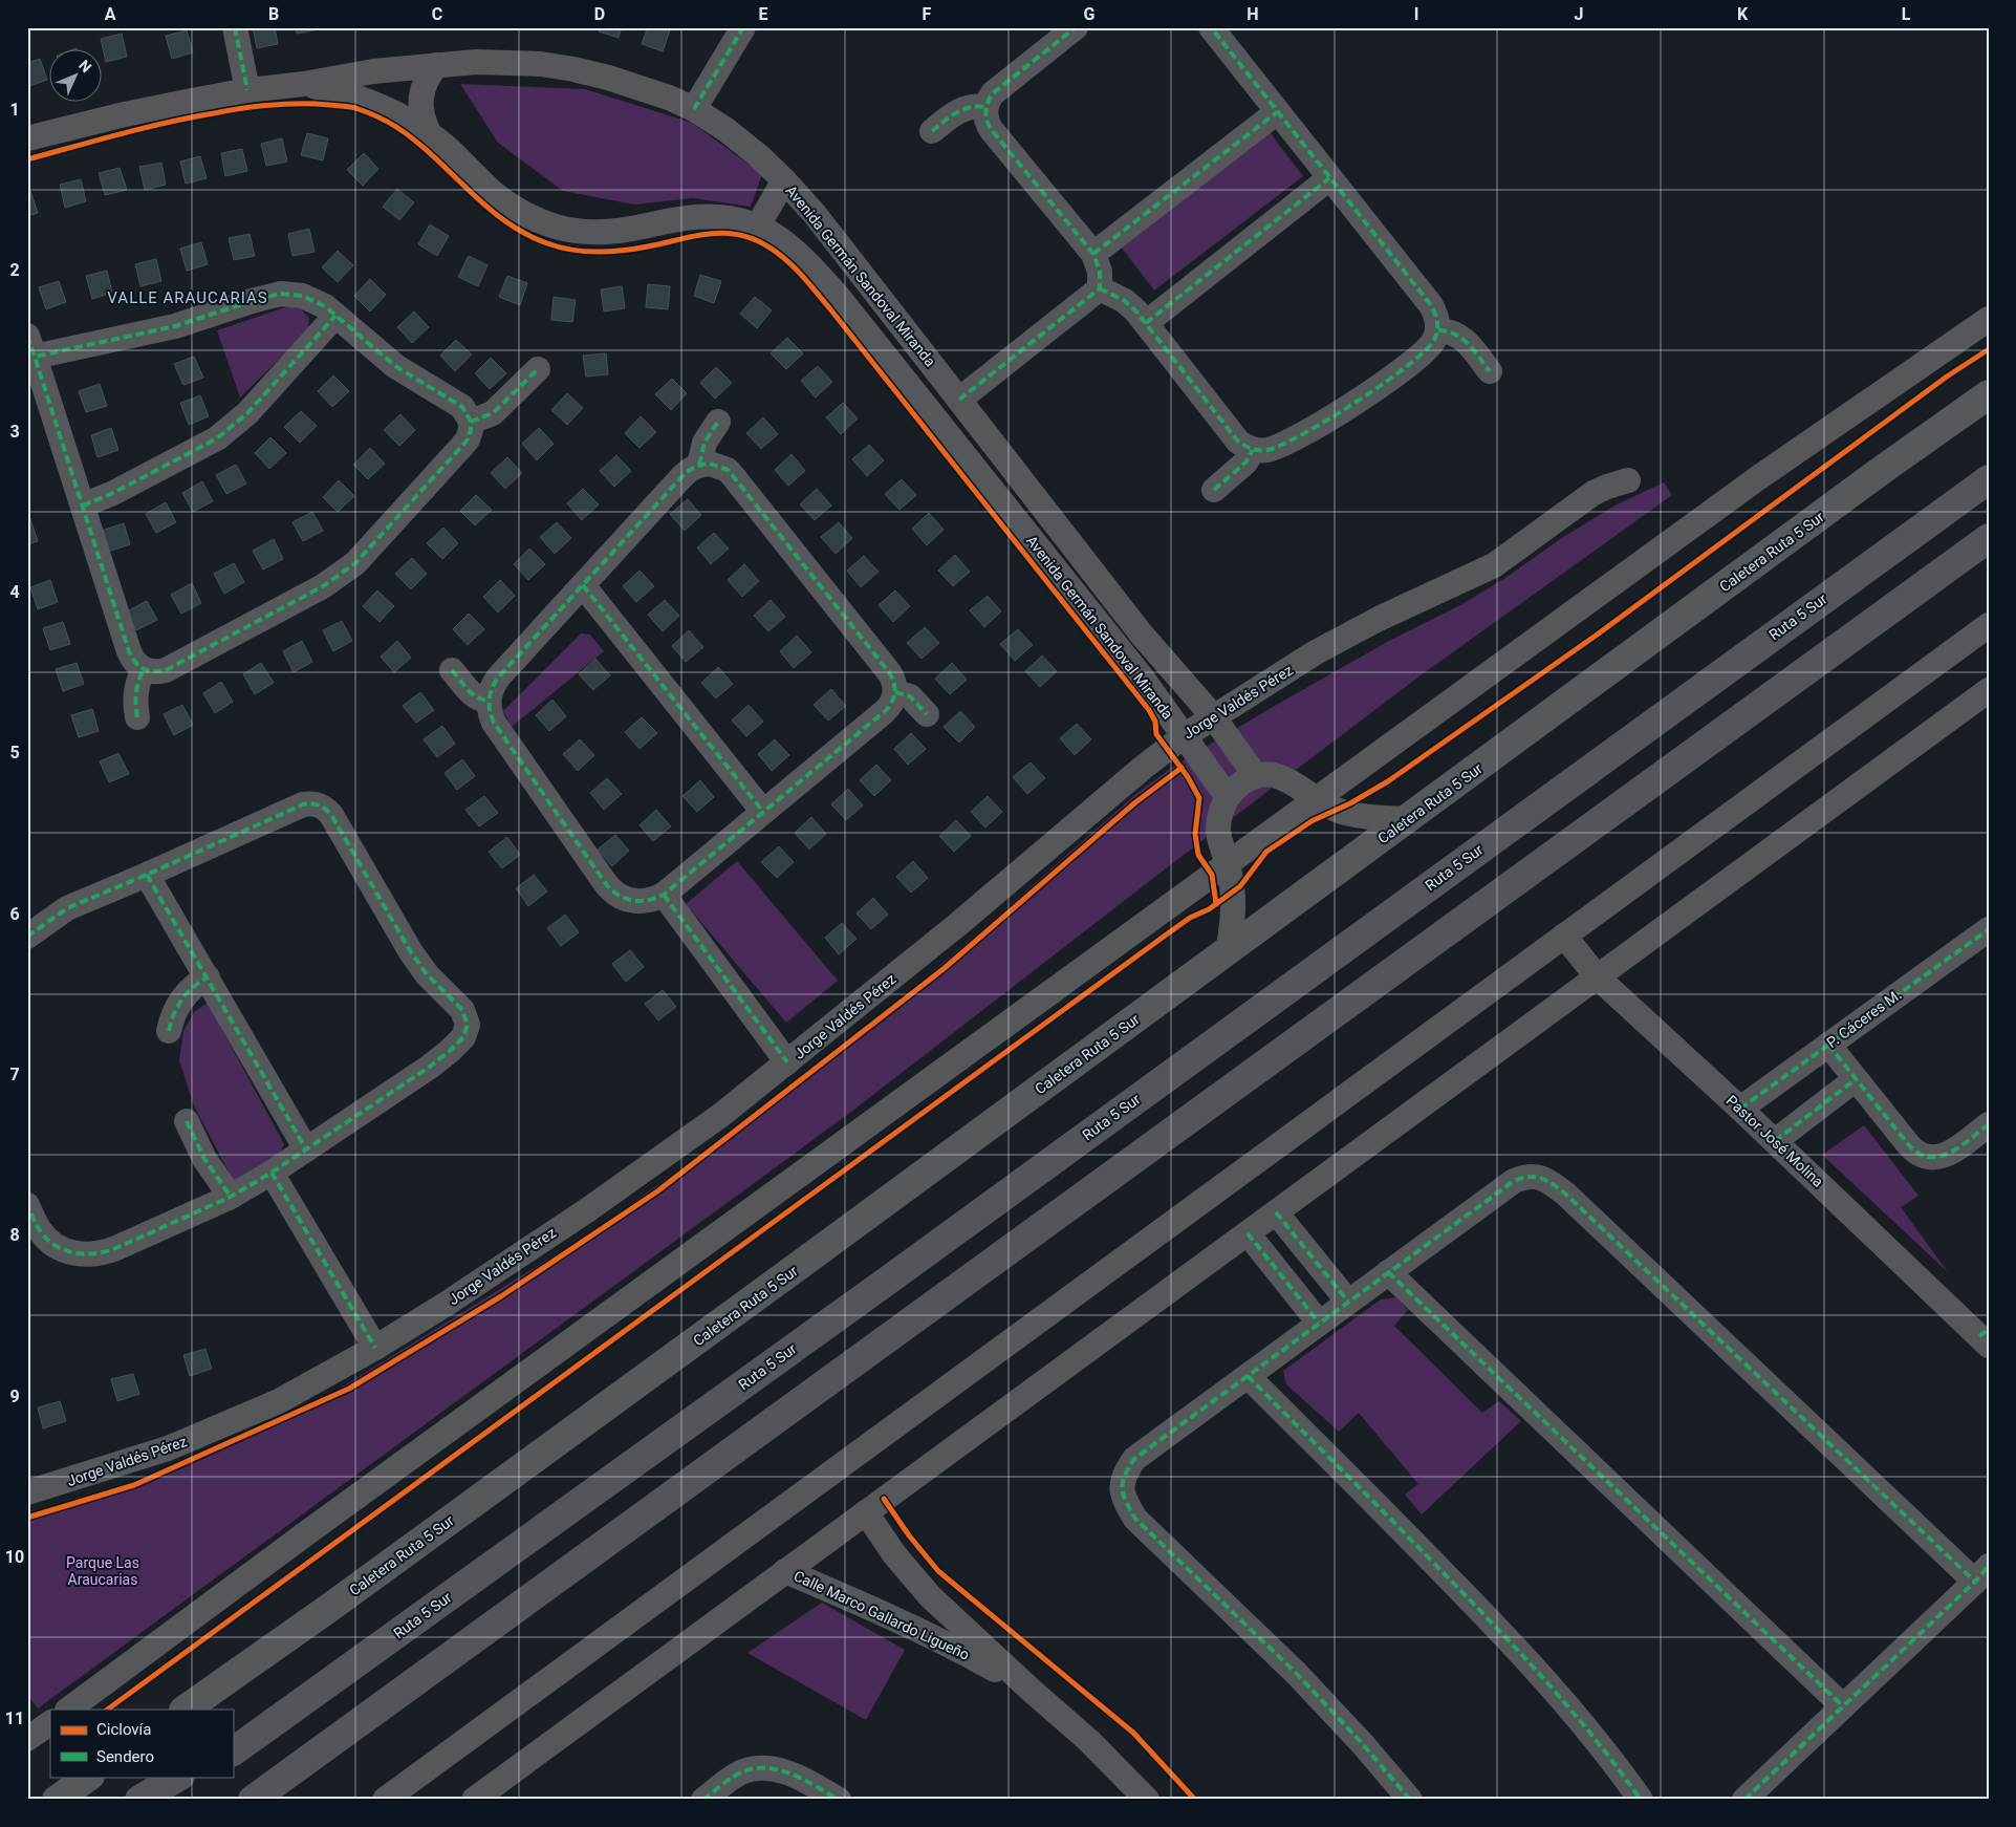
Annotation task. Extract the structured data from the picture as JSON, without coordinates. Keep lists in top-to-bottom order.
{
  "streets": {
    "highway": ["Ruta 5 Sur"],
    "main road": ["Caletera Ruta 5 Sur"],
    "street": [
      "Avenida Germán Sandoval Miranda",
      "Jorge Valdés Pérez",
      "P. Cáceres M.",
      "Pastor José Molina",
      "Calle Marco Gallardo Ligueño"
    ]
  },
  "crossings": [
    ["Avenida Germán Sandoval Miranda", "Jorge Valdés Pérez"],
    ["P. Cáceres M.", "Pastor José Molina"]
  ],
  "districts": ["VALLE ARAUCARIAS"],
  "parks": ["Parque Las Araucarias"],
  "legend": ["Ciclovía", "Sendero"],
  "north": "top right",
  "grid": {
    "columns": [
      "A",
      "B",
      "C",
      "D",
      "E",
      "F",
      "G",
      "H",
      "I",
      "J",
      "K",
      "L"
    ],
    "rows": [
      "1",
      "2",
      "3",
      "4",
      "5",
      "6",
      "7",
      "8",
      "9",
      "10",
      "11"
    ]
  }
}
